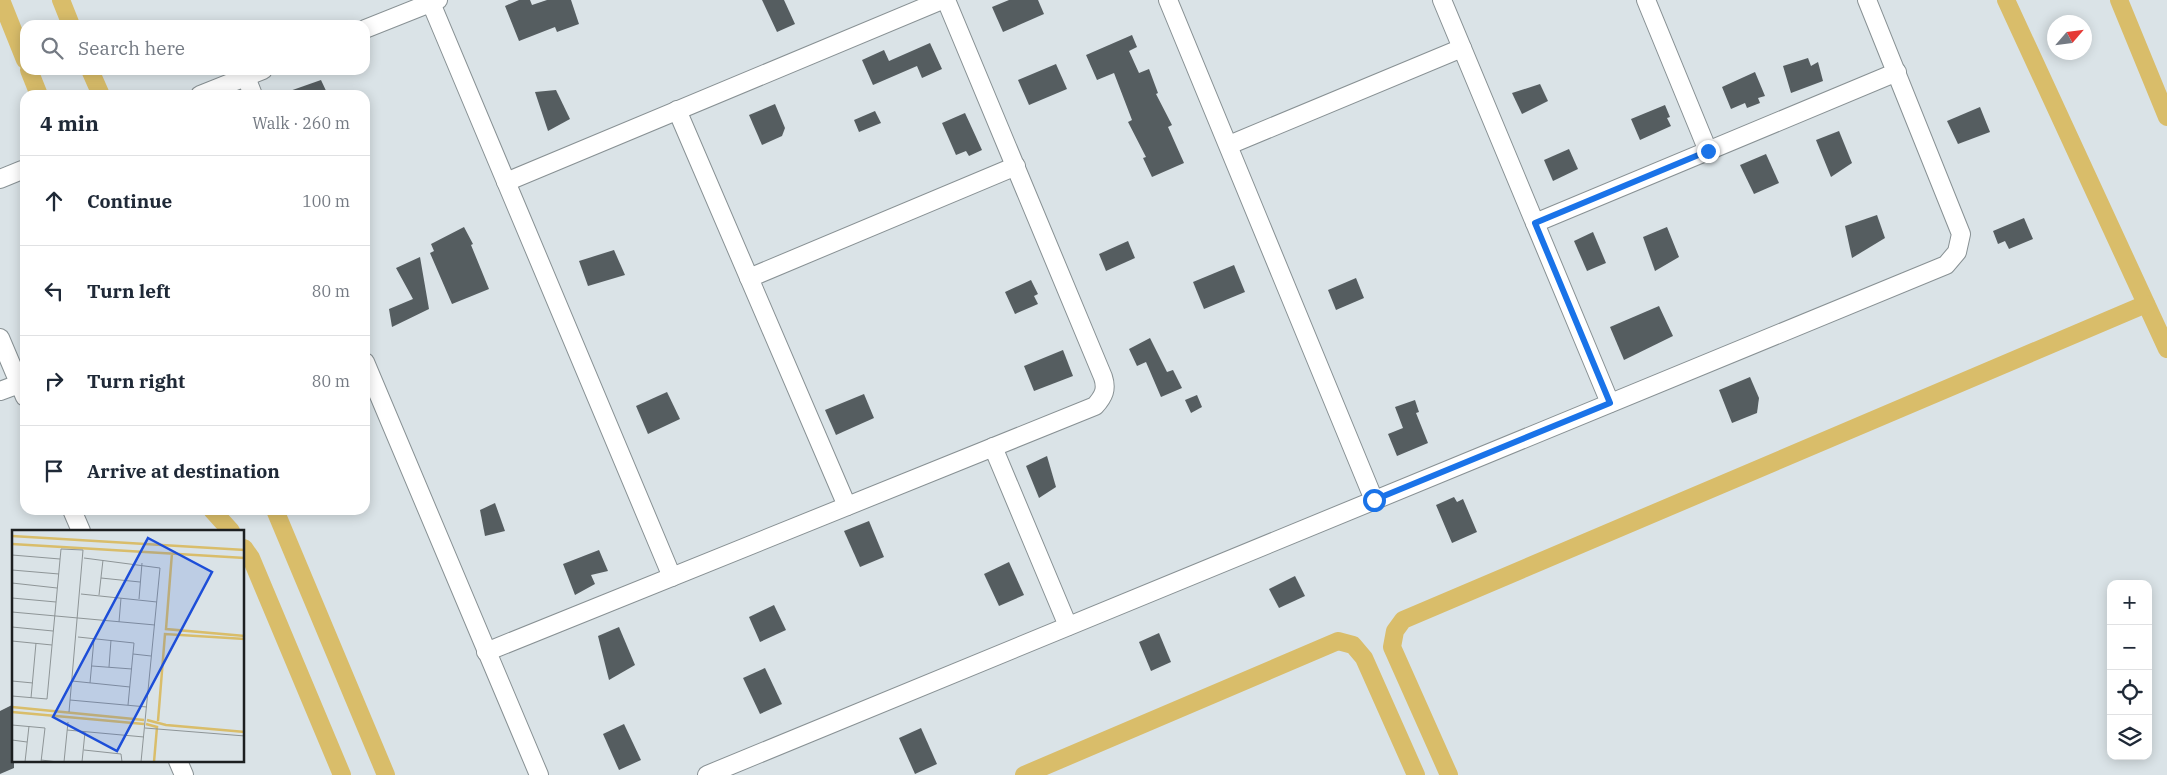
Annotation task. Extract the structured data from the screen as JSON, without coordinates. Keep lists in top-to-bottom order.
{
  "north": "top right",
  "page": {
    "search": "Search here",
    "heading": ["4 min", "Walk · 260 m"],
    "list": [
      ["Continue", "100 m"],
      ["Turn left", "80 m"],
      ["Turn right", "80 m"],
      "Arrive at destination"
    ],
    "map_buttons": ["+", "−"]
  }
}
